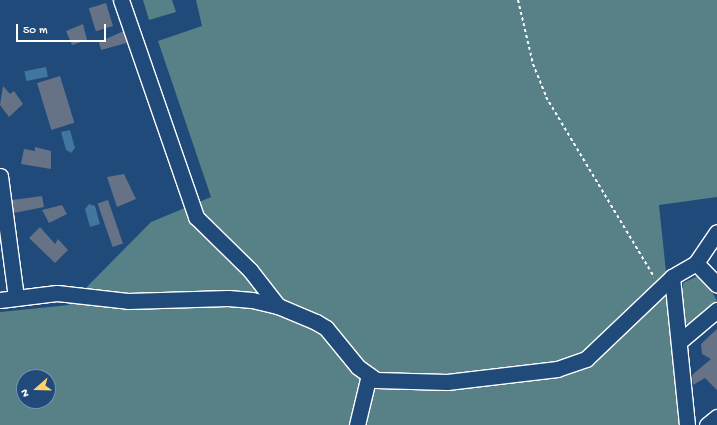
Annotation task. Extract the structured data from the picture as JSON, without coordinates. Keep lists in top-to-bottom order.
{
  "scale_bar": "50 m",
  "north": "left"
}
